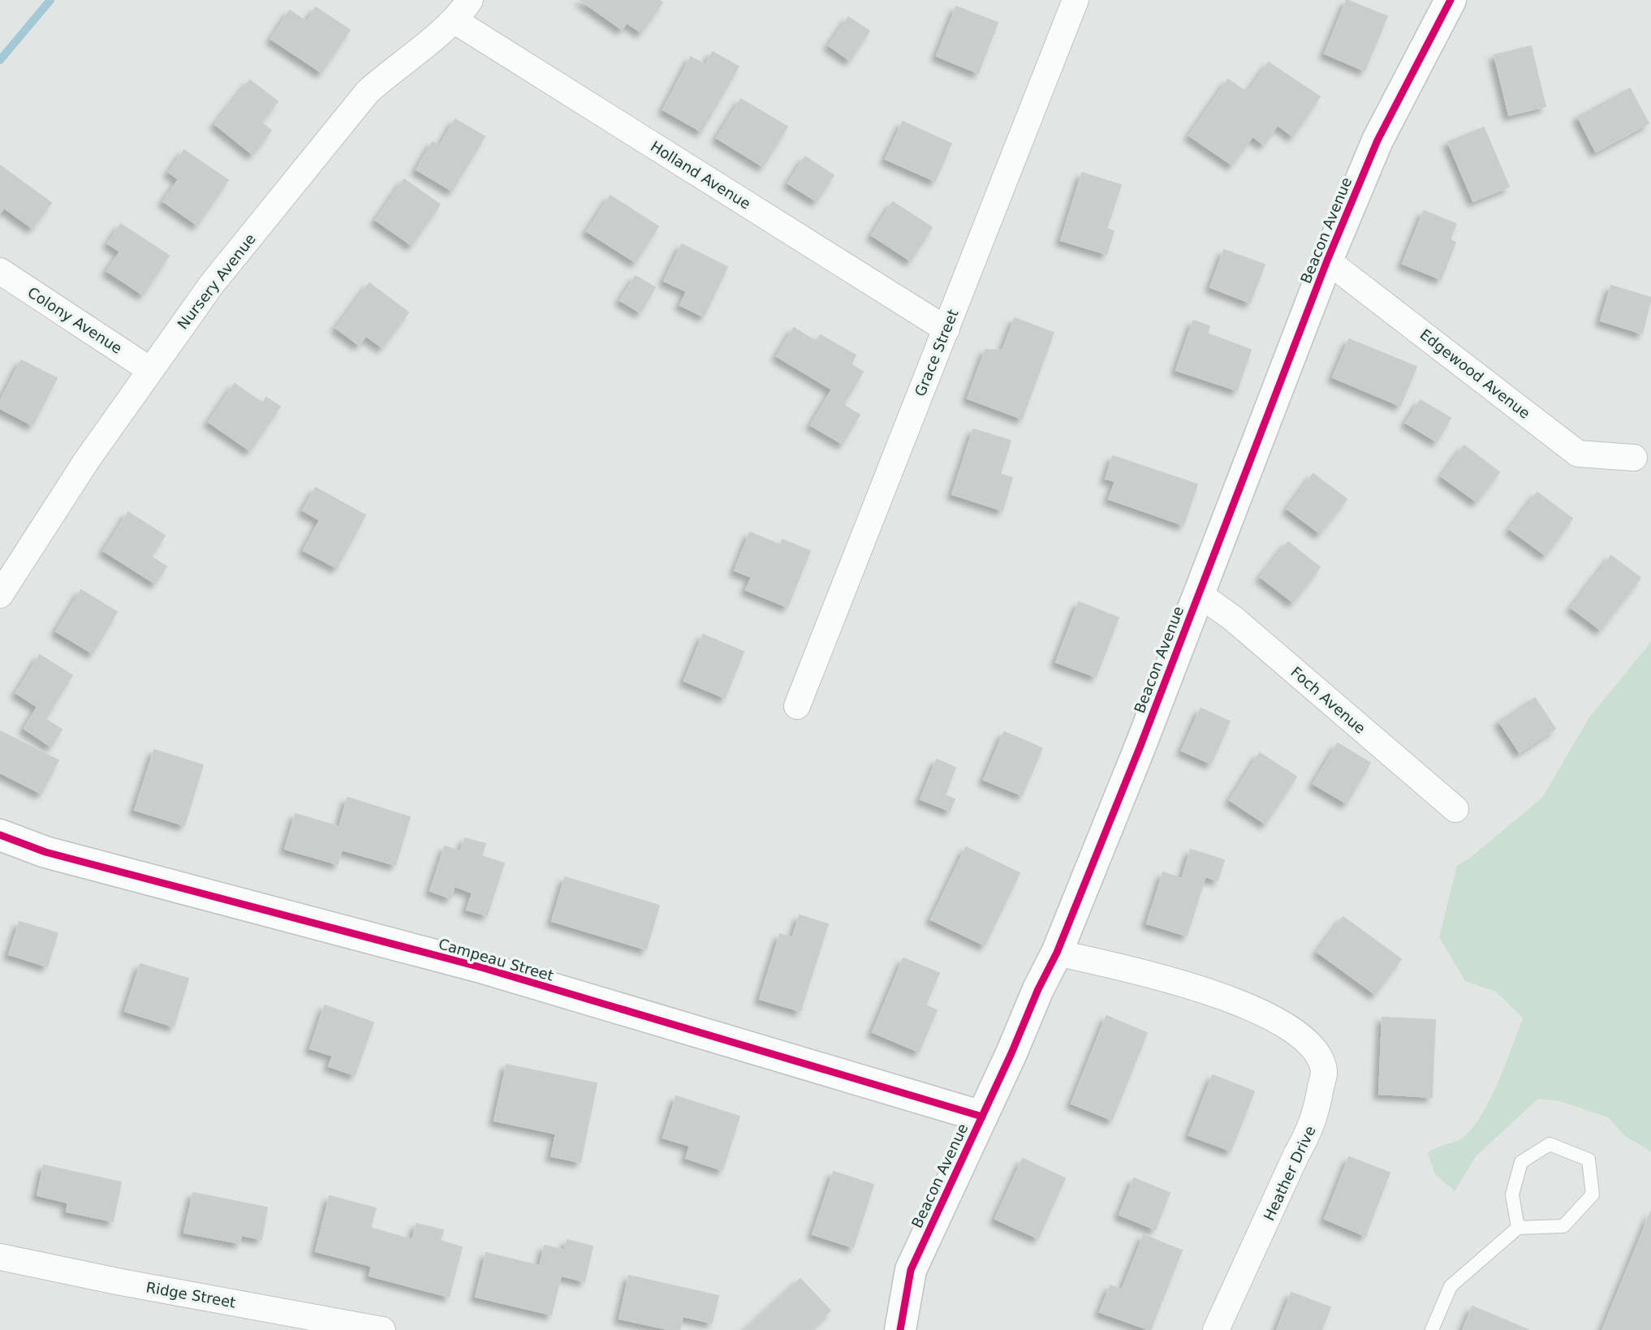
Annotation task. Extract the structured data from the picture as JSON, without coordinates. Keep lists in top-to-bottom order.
{
  "streets": {
    "street": [
      "Holland Avenue",
      "Beacon Avenue",
      "Nursery Avenue",
      "Colony Avenue",
      "Grace Street",
      "Edgewood Avenue",
      "Foch Avenue",
      "Campeau Street",
      "Heather Drive",
      "Ridge Street"
    ]
  },
  "crossings": [
    ["Holland Avenue", "Nursery Avenue"],
    ["Holland Avenue", "Grace Street"],
    ["Beacon Avenue", "Edgewood Avenue"],
    ["Beacon Avenue", "Foch Avenue"],
    ["Beacon Avenue", "Campeau Street"],
    ["Beacon Avenue", "Heather Drive"],
    ["Nursery Avenue", "Colony Avenue"]
  ]
}
